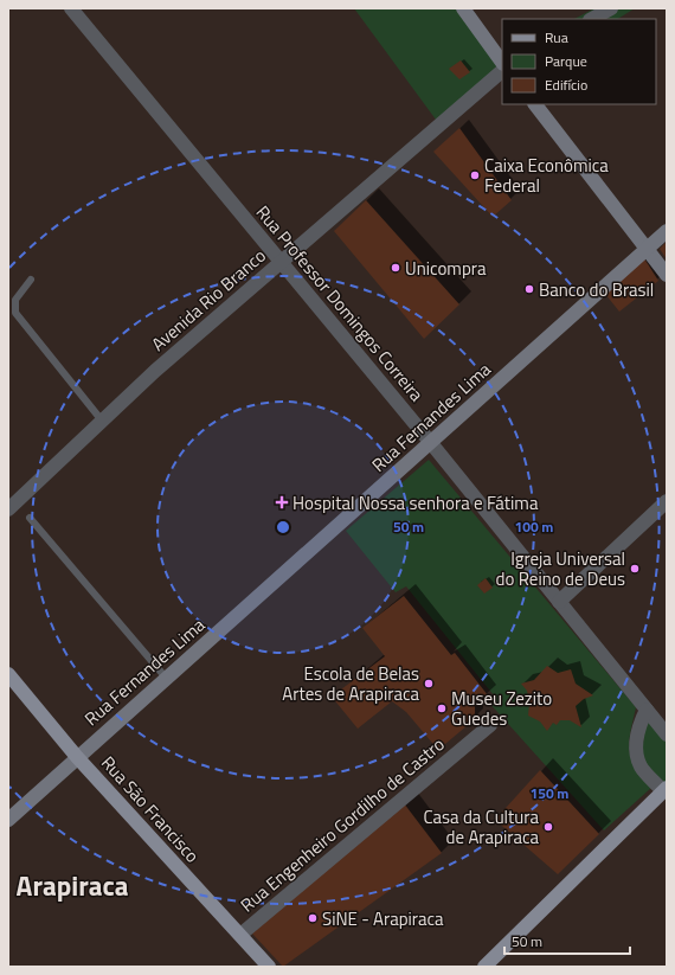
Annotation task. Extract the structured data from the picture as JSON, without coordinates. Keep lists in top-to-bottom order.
{
  "streets": {
    "main road": ["Rua São Francisco"],
    "street": [
      "Avenida Rio Branco",
      "Rua Professor Domingos Correira",
      "Rua Fernandes Lima",
      "Rua Engenheiro Gordilho de Castro"
    ]
  },
  "crossings": [
    ["Avenida Rio Branco", "Rua Professor Domingos Correira"],
    ["Rua Professor Domingos Correira", "Rua Fernandes Lima"],
    ["Rua Fernandes Lima", "Rua São Francisco"],
    ["Rua São Francisco", "Rua Engenheiro Gordilho de Castro"]
  ],
  "districts": ["Arapiraca"],
  "places": {
    "other": [
      "Caixa Econômica Federal",
      "Unicompra",
      "Banco do Brasil",
      "Igreja Universal do Reino de Deus",
      "Escola de Belas Artes de Arapiraca",
      "Museu Zezito Guedes",
      "Casa da Cultura de Arapiraca",
      "SiNE - Arapiraca"
    ],
    "health": ["Hospital Nossa senhora e Fátima"]
  },
  "legend": ["Rua", "Parque", "Edifício"],
  "scale_bar": "50 m",
  "rings": ["50 m", "100 m", "150 m"]
}
